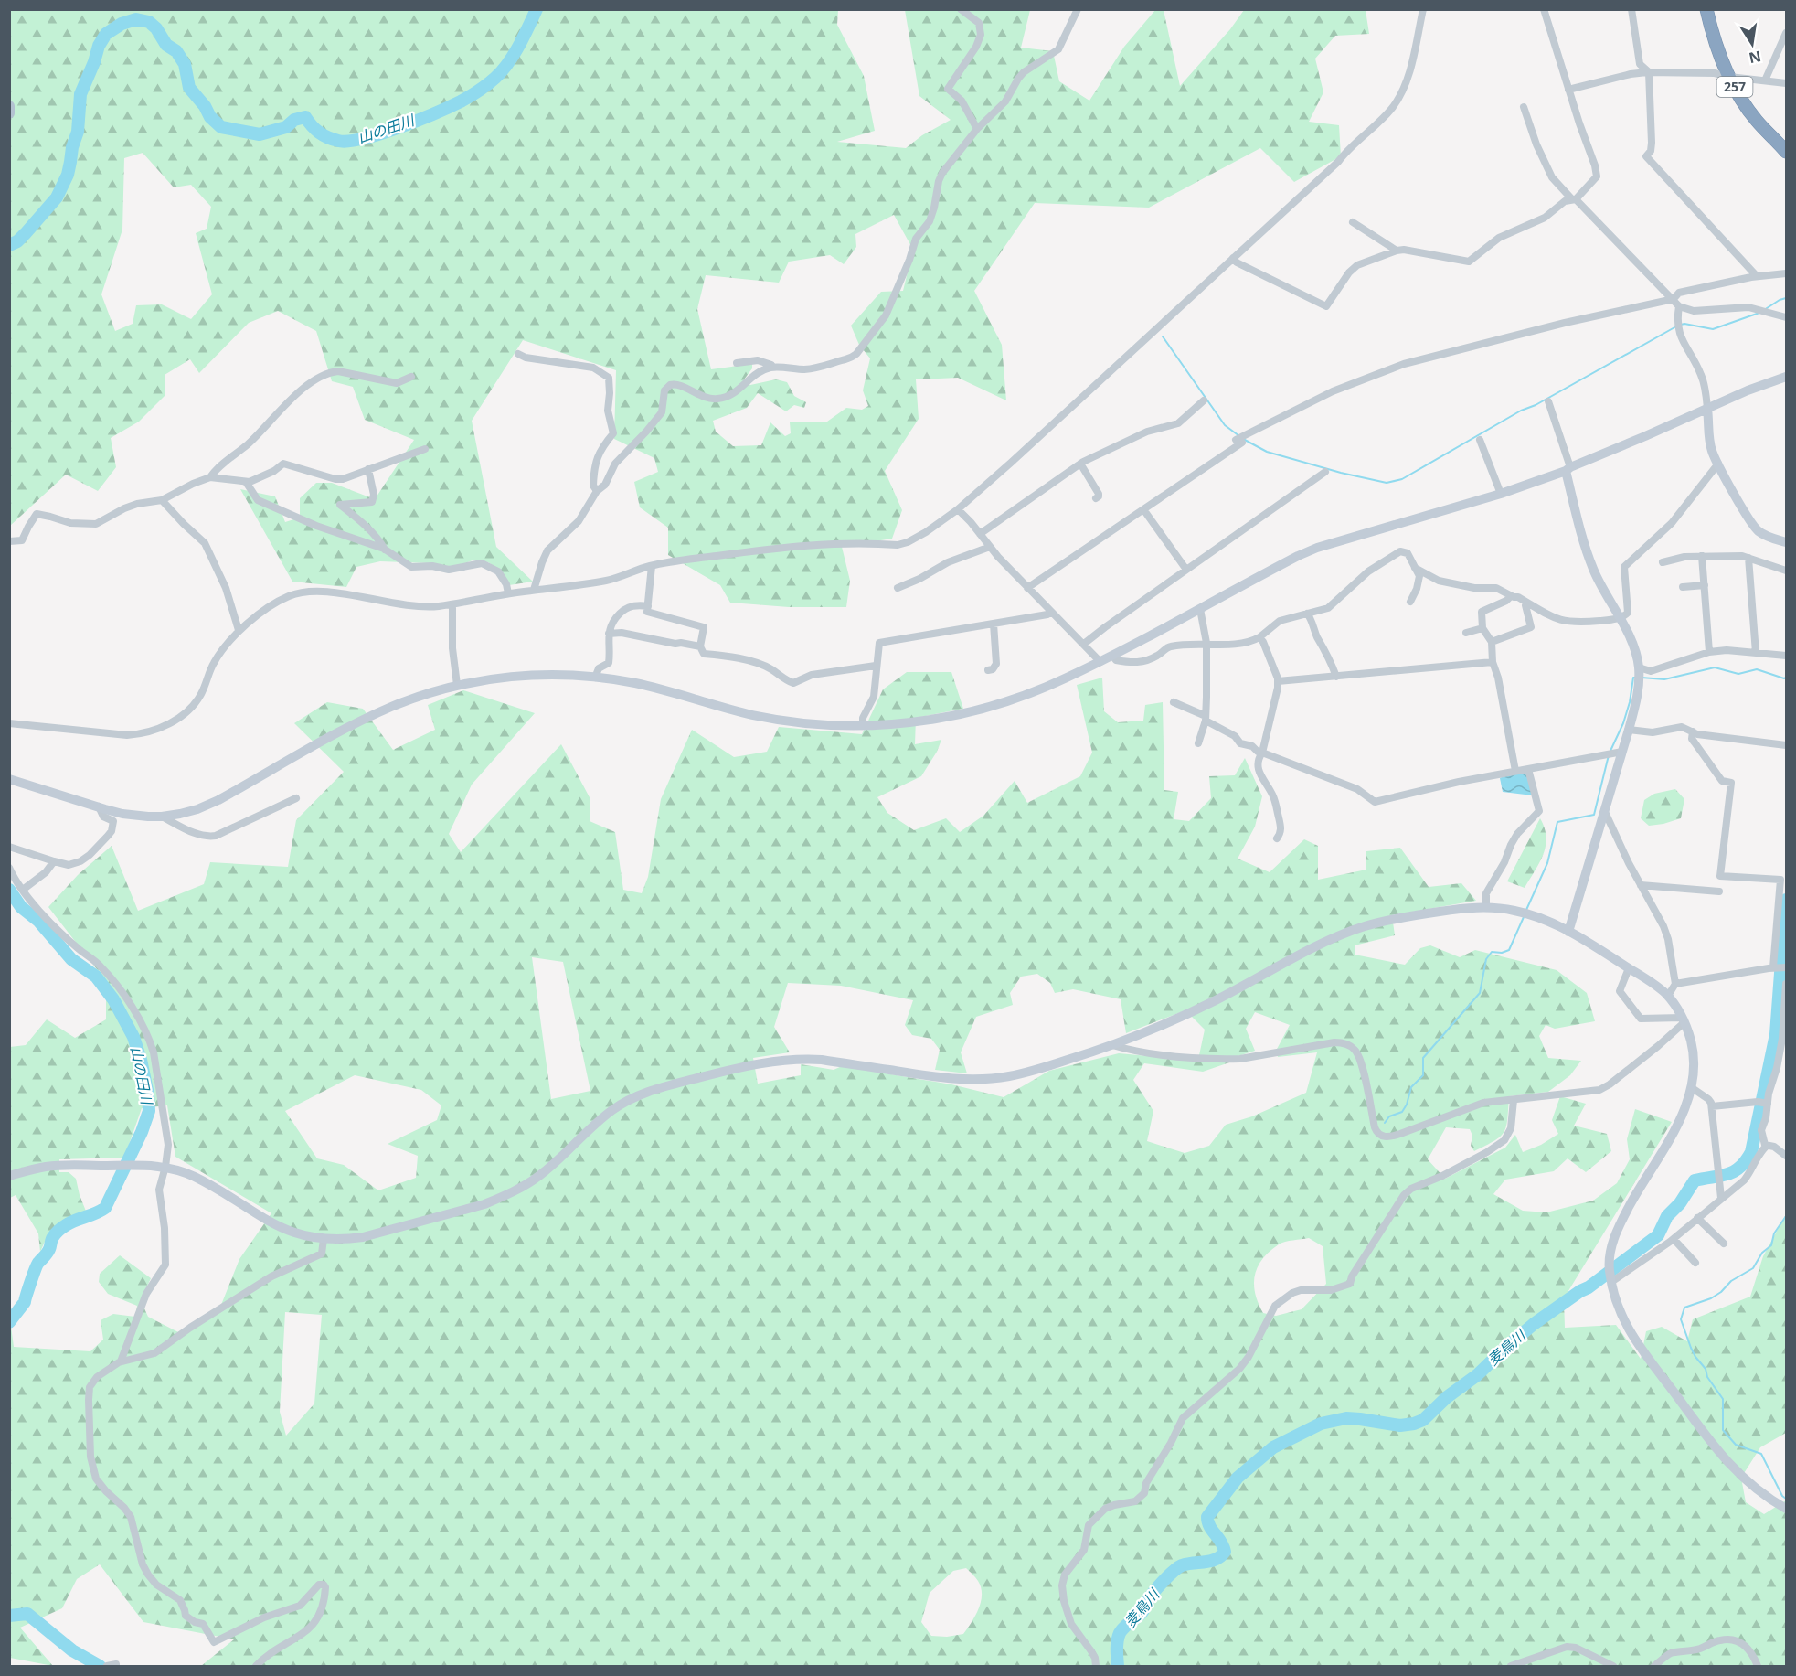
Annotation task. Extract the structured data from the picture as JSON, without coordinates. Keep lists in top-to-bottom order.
{
  "streets": {
    "highway": ["257"]
  },
  "water": ["山の田川", "麦鳥川"],
  "north": "bottom"
}
